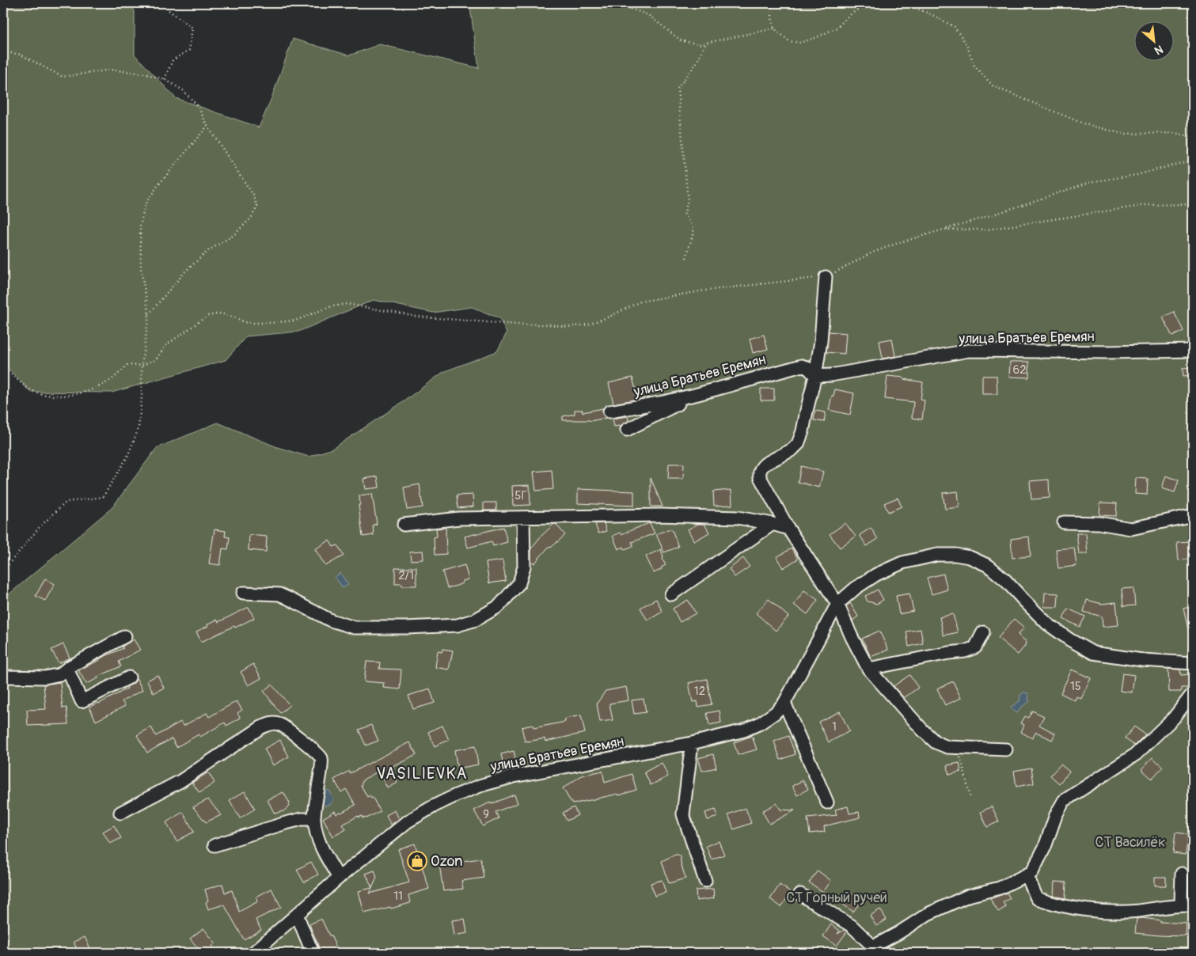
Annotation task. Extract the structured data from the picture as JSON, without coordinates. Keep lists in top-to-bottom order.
{
  "streets": {
    "street": ["улица Братьев Еремян"]
  },
  "districts": ["VASILIEVKA"],
  "parks": ["СТ Василёк", "СТ Горный ручей"],
  "places": {
    "shop": ["Ozon"]
  },
  "house_numbers": [
    "62",
    "5Г",
    "2/1",
    "15",
    "12",
    "1",
    "9",
    "11"
  ],
  "north": "bottom right"
}
